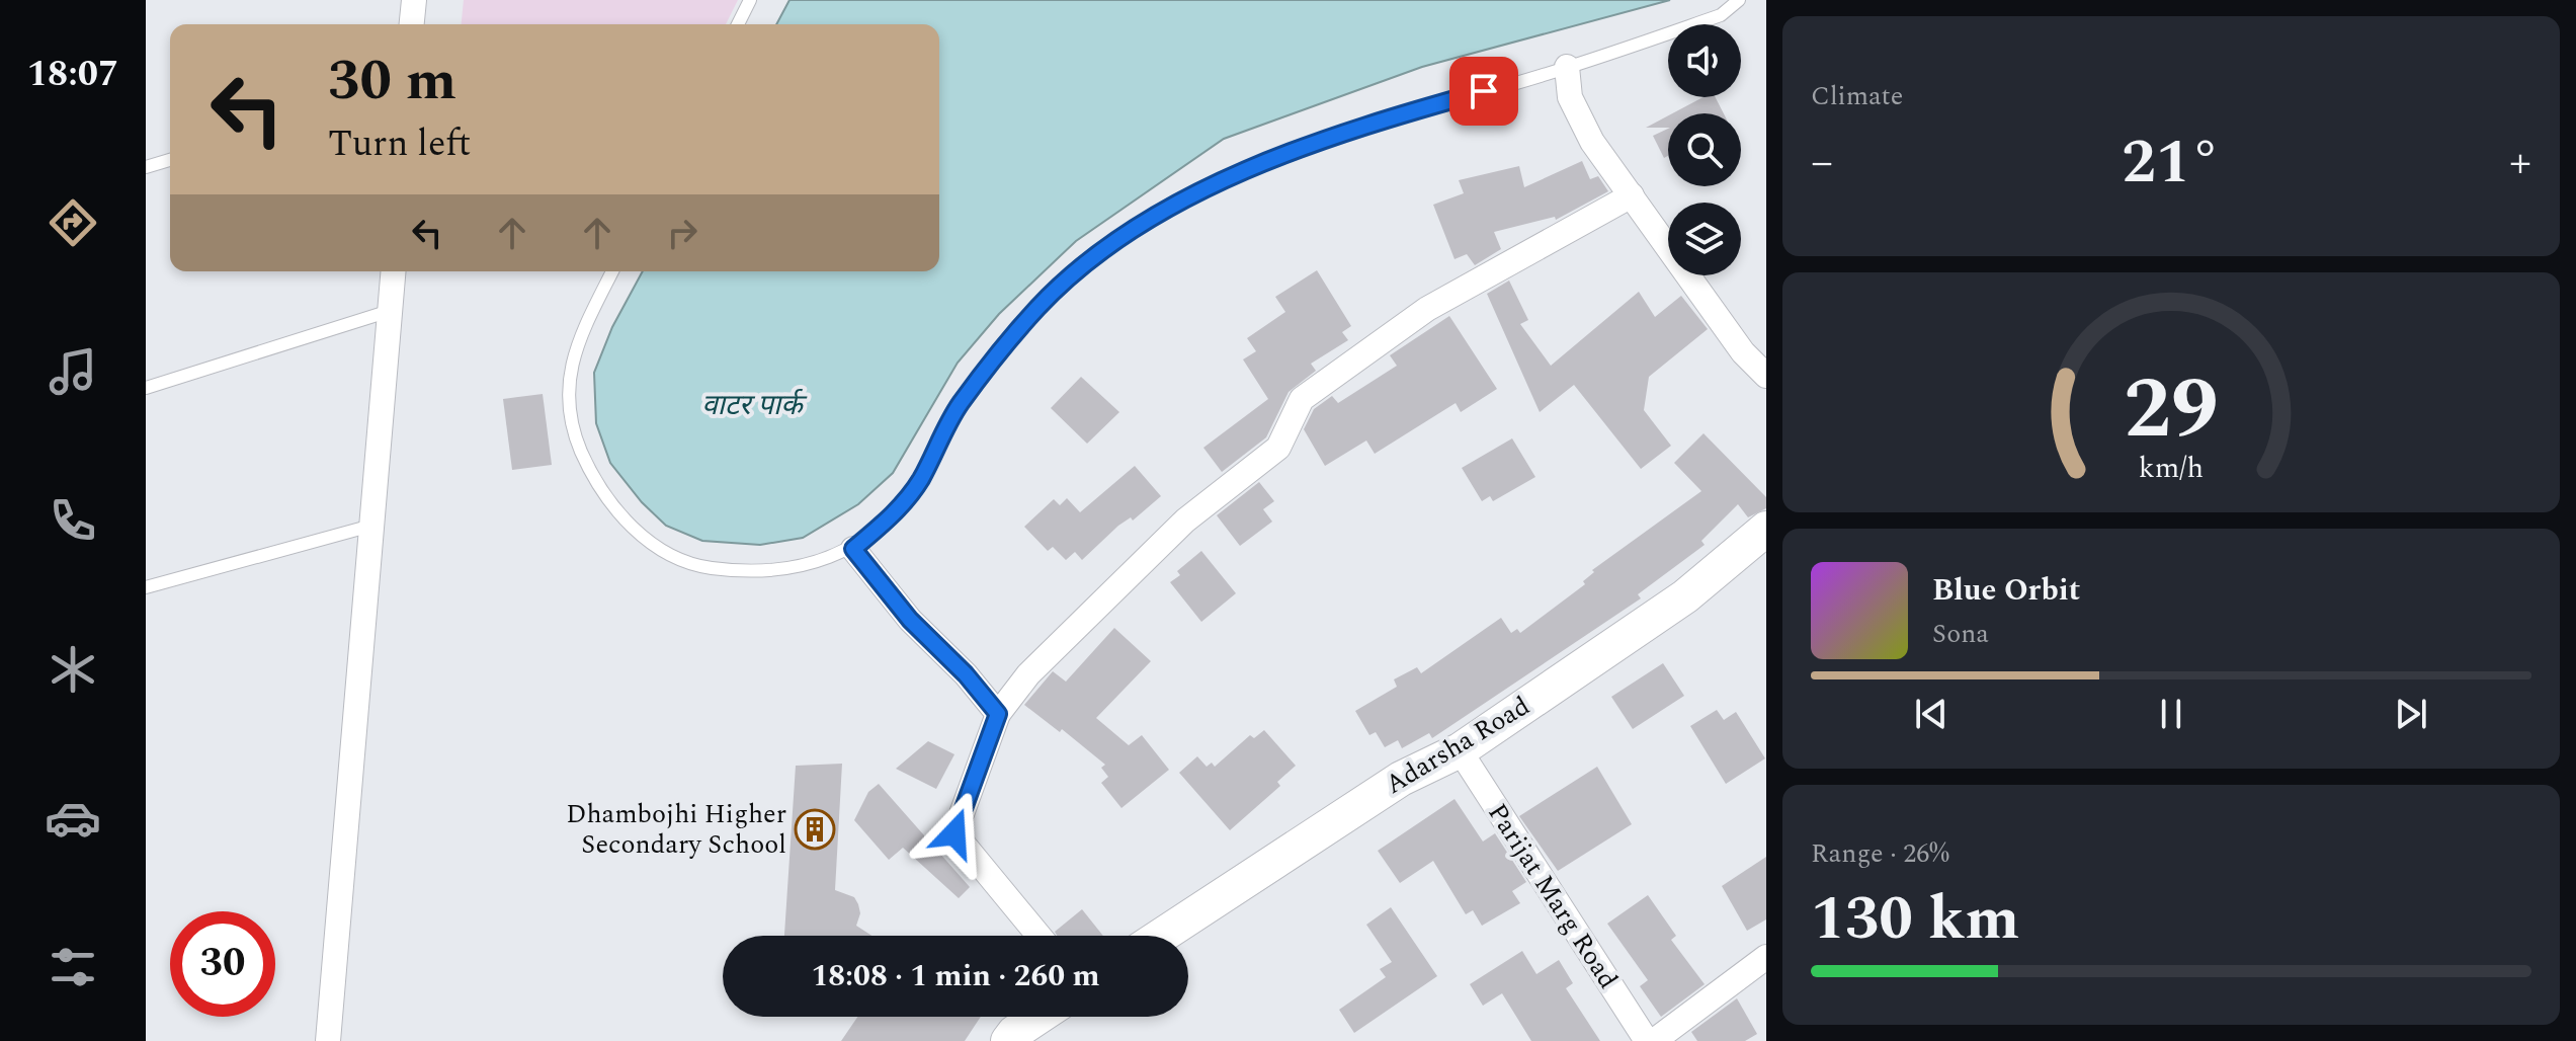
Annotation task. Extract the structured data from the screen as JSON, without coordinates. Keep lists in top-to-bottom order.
{
  "streets": {
    "main road": ["Adarsha Road"],
    "street": ["Parijat Marg Road"]
  },
  "crossings": [
    ["Adarsha Road", "Parijat Marg Road"]
  ],
  "water": ["वाटर पार्क"],
  "places": {
    "building": ["Dhambojhi Higher Secondary School"]
  },
  "page": {
    "tabs": "18:07",
    "tile": [
      "Climate",
      ["Range · 26%", "130 km"]
    ],
    "turn": ["30 m", "Turn left"],
    "heat": ["−", "21°", "+"],
    "song": ["Blue Orbit", "Sona"],
    "limit": "30",
    "trip": "18:08 · 1 min · 260 m",
    "gauge": ["29", "km/h"]
  }
}
